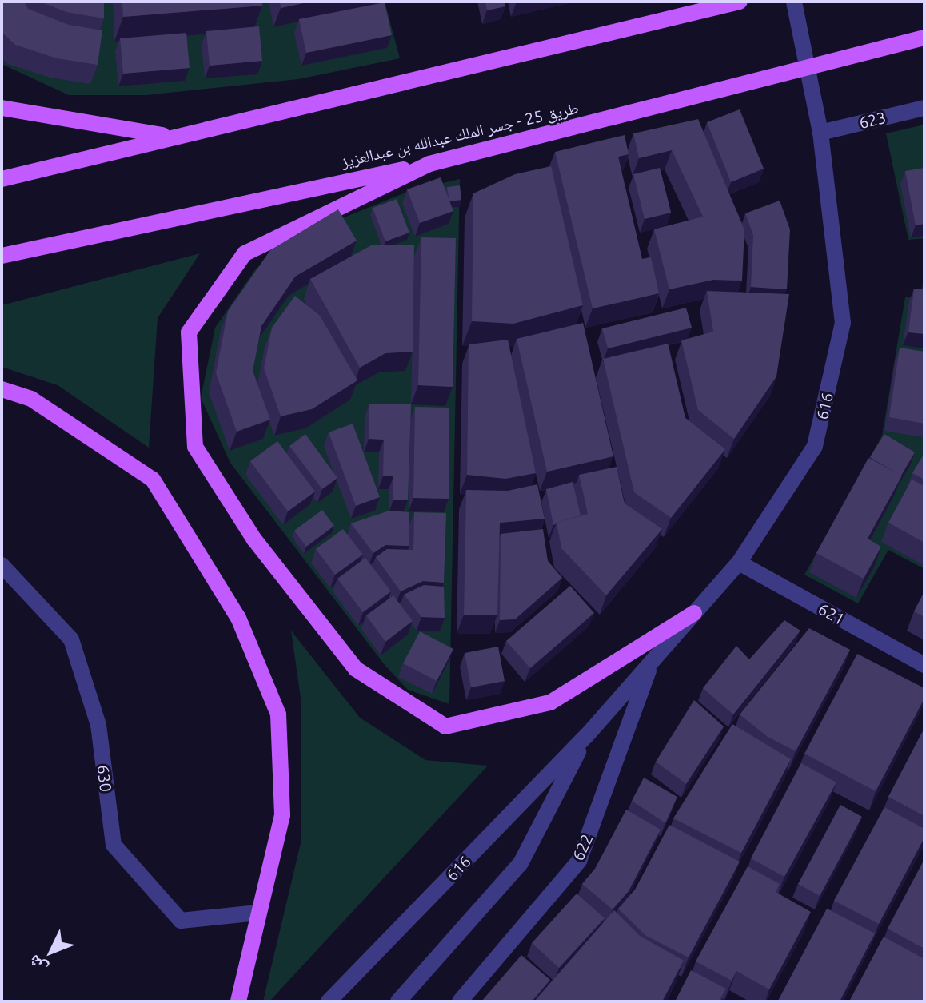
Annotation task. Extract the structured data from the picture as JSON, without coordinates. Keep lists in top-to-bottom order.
{
  "streets": {
    "main road": ["طريق 25 - جسر الملك عبدالله بن عبدالعزيز"],
    "street": [
      "623",
      "616",
      "621",
      "630",
      "622"
    ]
  },
  "crossings": [
    ["623", "616"],
    ["616", "621"],
    ["616", "622"]
  ],
  "north": "bottom left"
}
